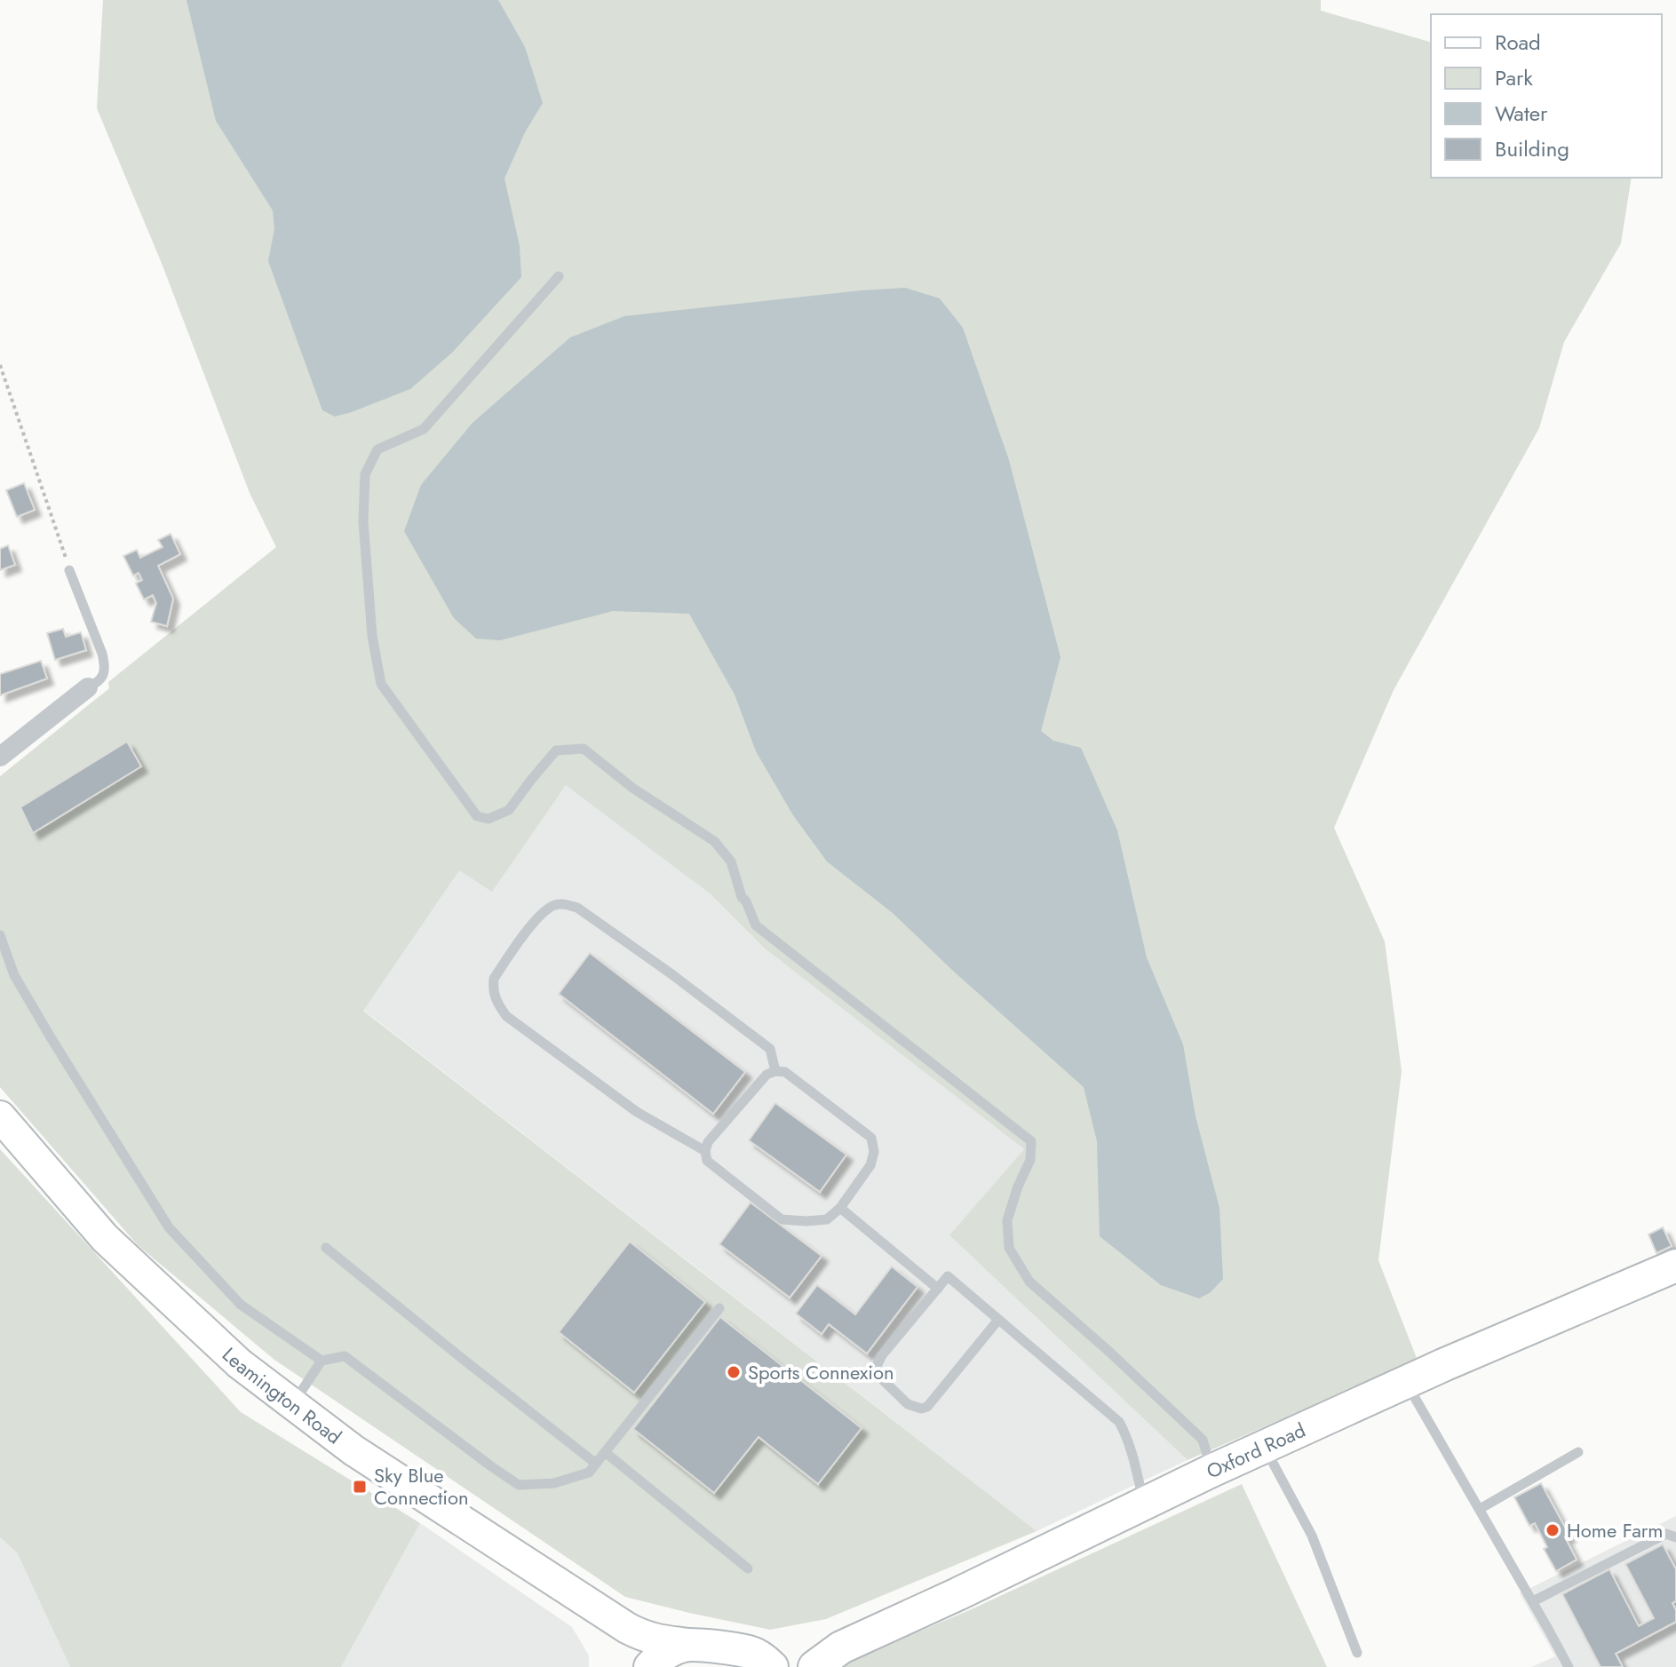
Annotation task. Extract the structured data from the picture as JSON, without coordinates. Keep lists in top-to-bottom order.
{
  "streets": {
    "highway": ["Oxford Road"],
    "main road": ["Leamington Road"]
  },
  "crossings": [
    ["Leamington Road", "Oxford Road"]
  ],
  "places": {
    "other": ["Sports Connexion", "Home Farm"],
    "transit": ["Sky Blue Connection"]
  },
  "legend": [
    "Road",
    "Park",
    "Water",
    "Building"
  ]
}
